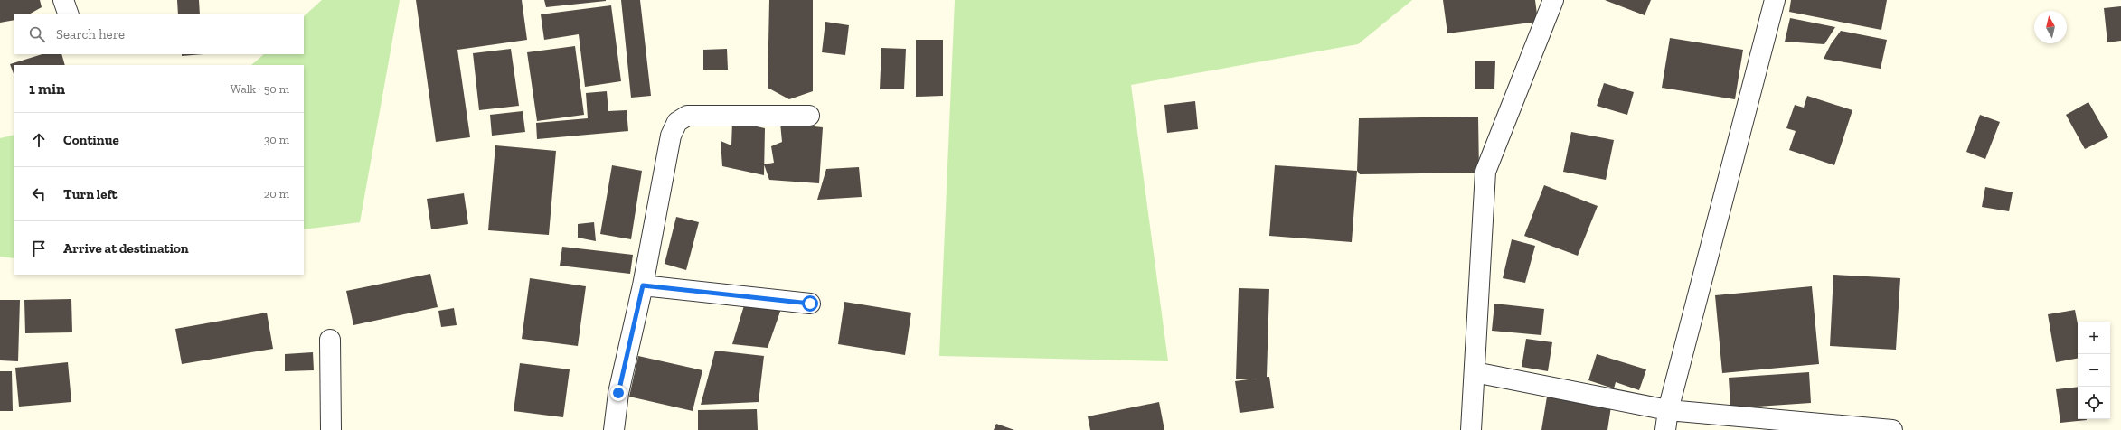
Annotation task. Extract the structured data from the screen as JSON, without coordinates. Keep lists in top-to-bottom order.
{
  "north": "top",
  "page": {
    "search": "Search here",
    "heading": ["1 min", "Walk · 50 m"],
    "list": [
      ["Continue", "30 m"],
      ["Turn left", "20 m"],
      "Arrive at destination"
    ],
    "map_buttons": ["+", "−"]
  }
}
